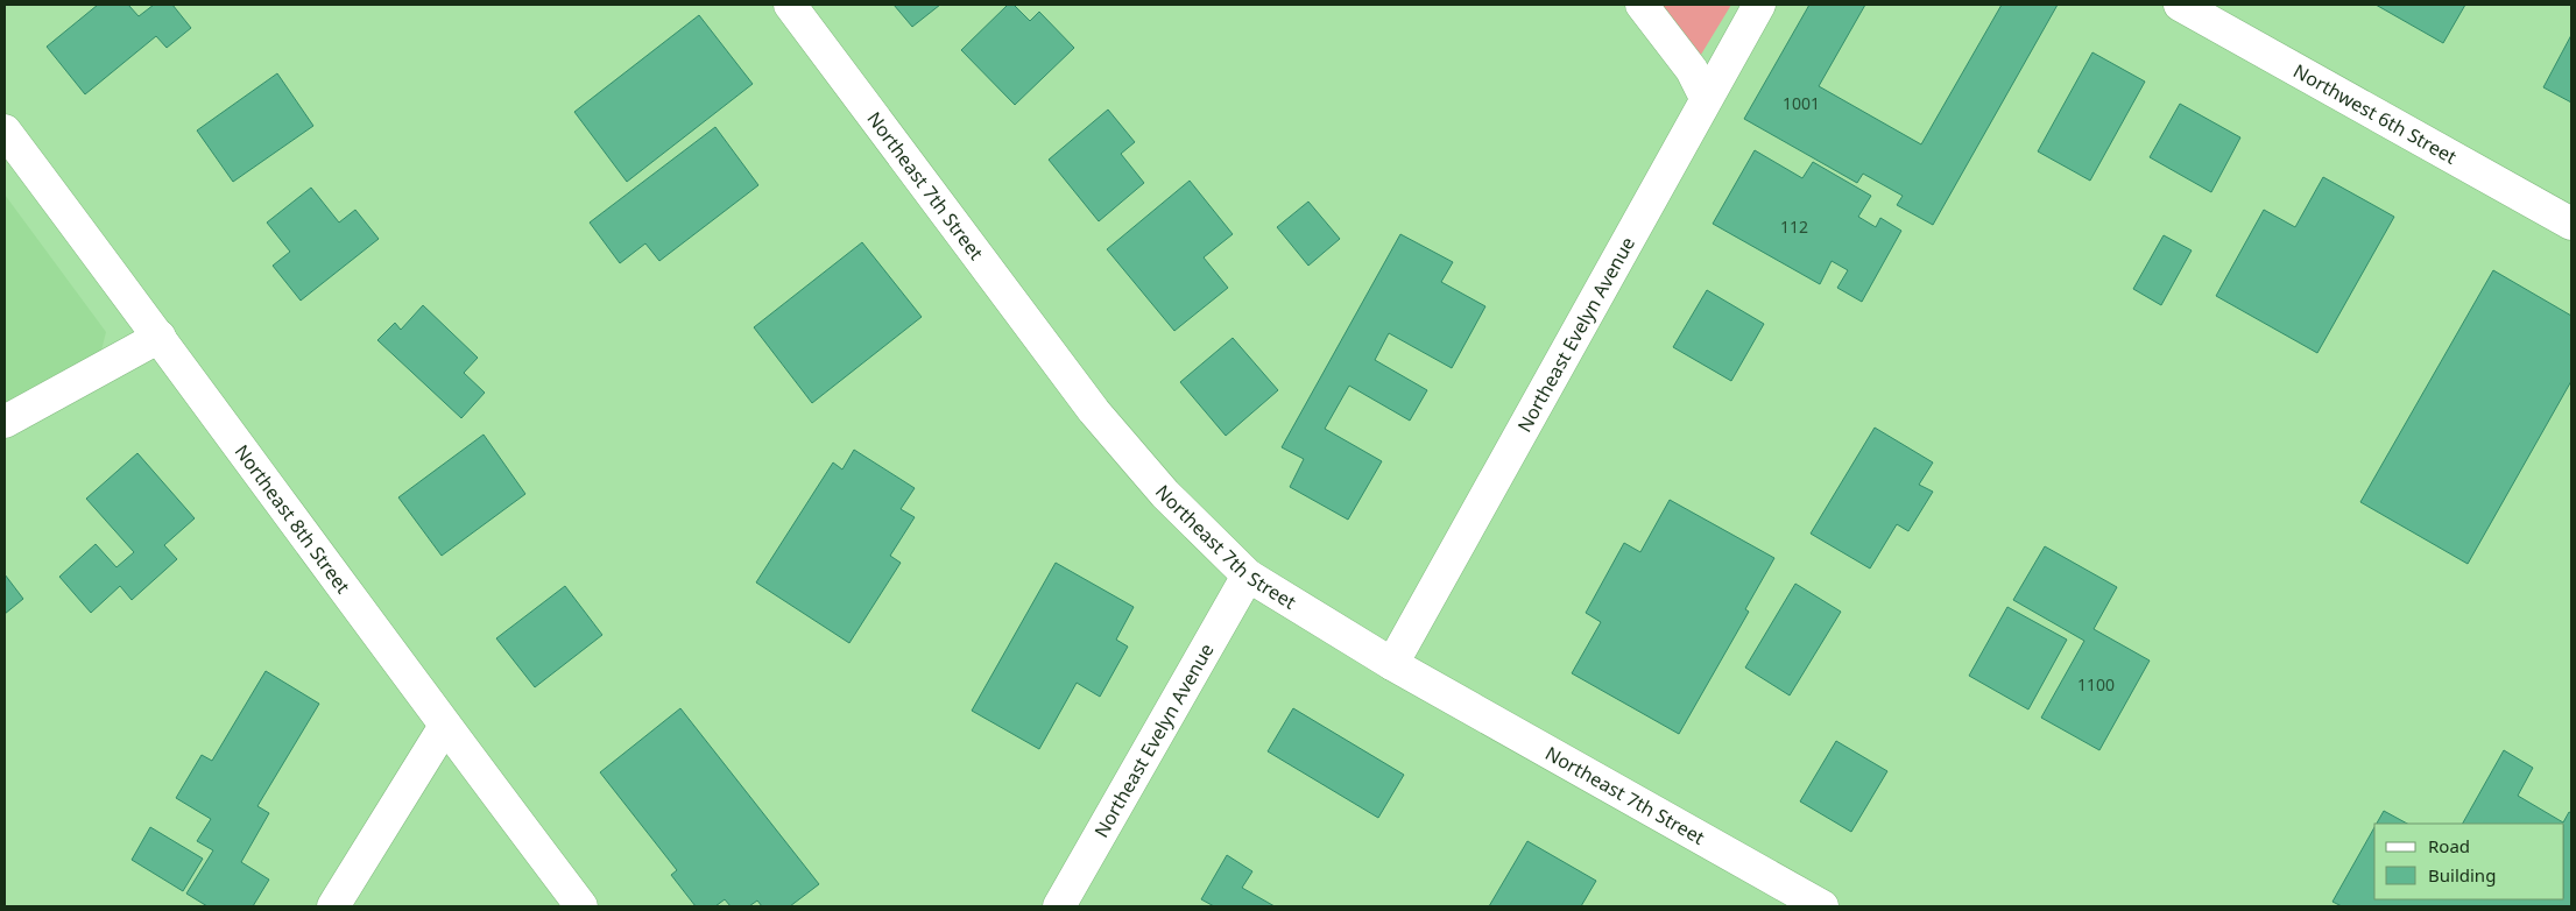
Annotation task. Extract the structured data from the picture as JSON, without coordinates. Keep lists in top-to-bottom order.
{
  "streets": {
    "main road": [
      "Northwest 6th Street",
      "Northeast 7th Street",
      "Northeast Evelyn Avenue",
      "Northeast 8th Street"
    ]
  },
  "crossings": [
    ["Northeast 7th Street", "Northeast Evelyn Avenue"]
  ],
  "house_numbers": ["1001", "112", "1100"],
  "legend": ["Road", "Building"]
}
